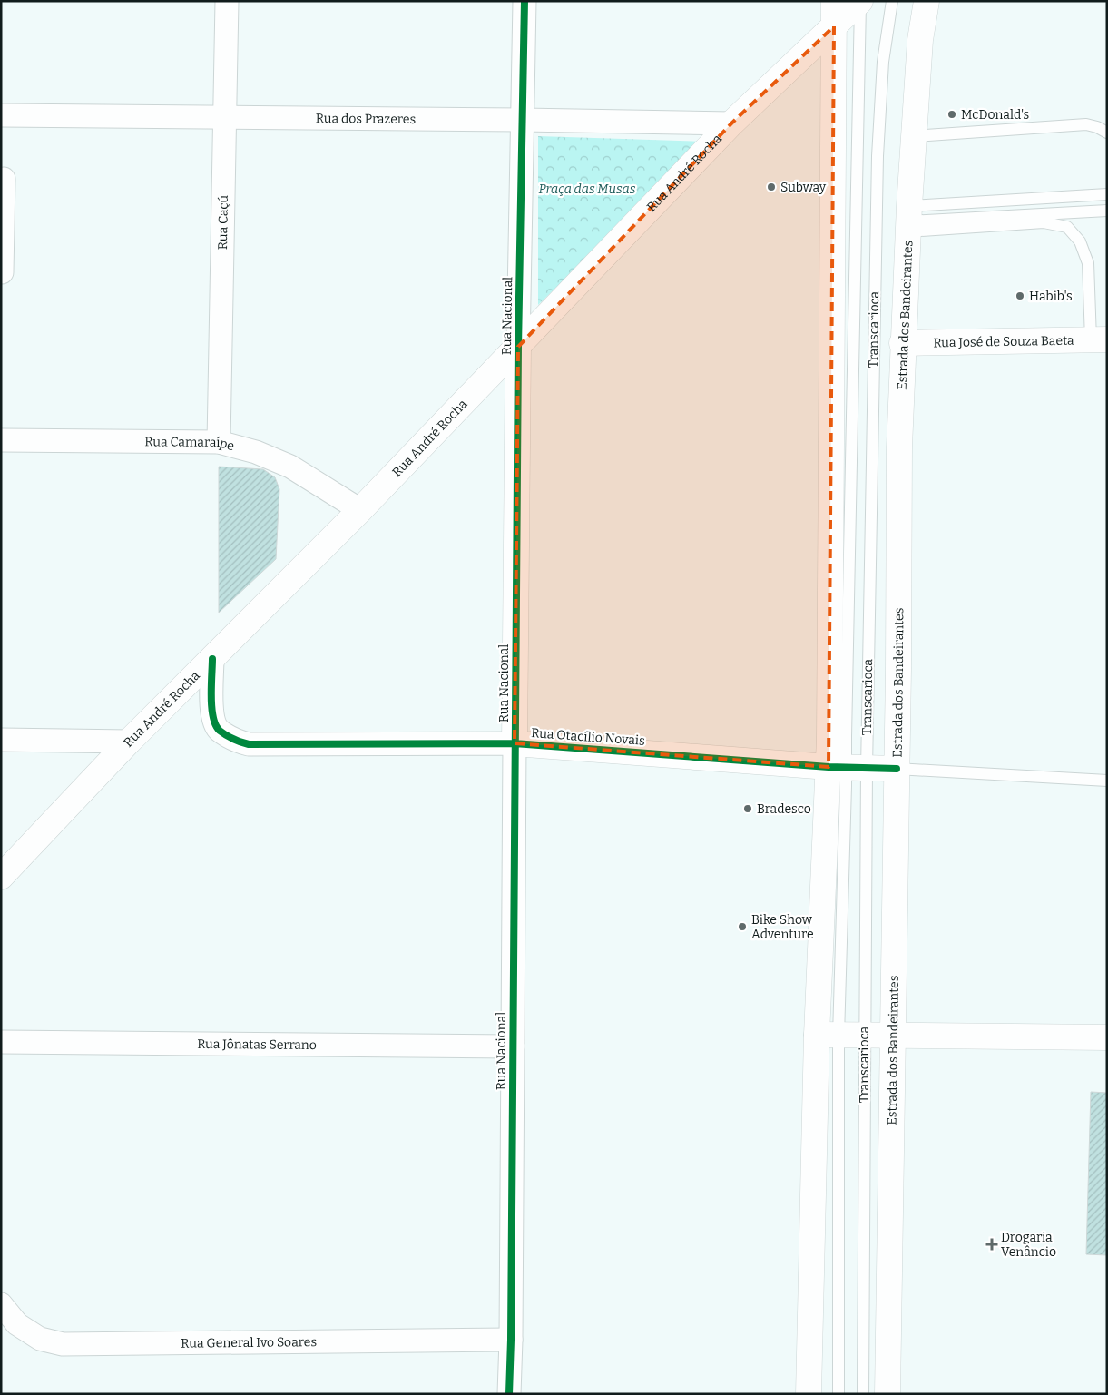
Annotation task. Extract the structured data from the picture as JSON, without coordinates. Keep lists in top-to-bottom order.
{
  "streets": {
    "main road": [
      "Rua André Rocha",
      "Rua Nacional",
      "Estrada dos Bandeirantes",
      "Rua José de Souza Baeta",
      "Rua Otacílio Novais"
    ],
    "street": [
      "Rua dos Prazeres",
      "Rua Caçú",
      "Rua Camaraípe",
      "Rua Jônatas Serrano",
      "Rua General Ivo Soares"
    ],
    "lane": ["Transcarioca"]
  },
  "crossings": [
    ["Rua dos Prazeres", "Rua André Rocha"],
    ["Rua dos Prazeres", "Rua Caçú"],
    ["Rua dos Prazeres", "Rua Nacional"],
    ["Rua André Rocha", "Rua Nacional"],
    ["Rua André Rocha", "Transcarioca"],
    ["Rua André Rocha", "Rua Camaraípe"],
    ["Rua André Rocha", "Rua Otacílio Novais"],
    ["Rua Caçú", "Rua Camaraípe"],
    ["Rua Nacional", "Rua Otacílio Novais"],
    ["Rua Nacional", "Rua Jônatas Serrano"],
    ["Rua Nacional", "Rua General Ivo Soares"],
    ["Estrada dos Bandeirantes", "Rua José de Souza Baeta"],
    ["Estrada dos Bandeirantes", "Rua Otacílio Novais"],
    ["Transcarioca", "Rua Otacílio Novais"]
  ],
  "parks": ["Praça das Musas"],
  "places": {
    "other": [
      "McDonald's",
      "Subway",
      "Habib's",
      "Bradesco",
      "Bike Show Adventure"
    ],
    "health": ["Drogaria Venâncio"]
  }
}
